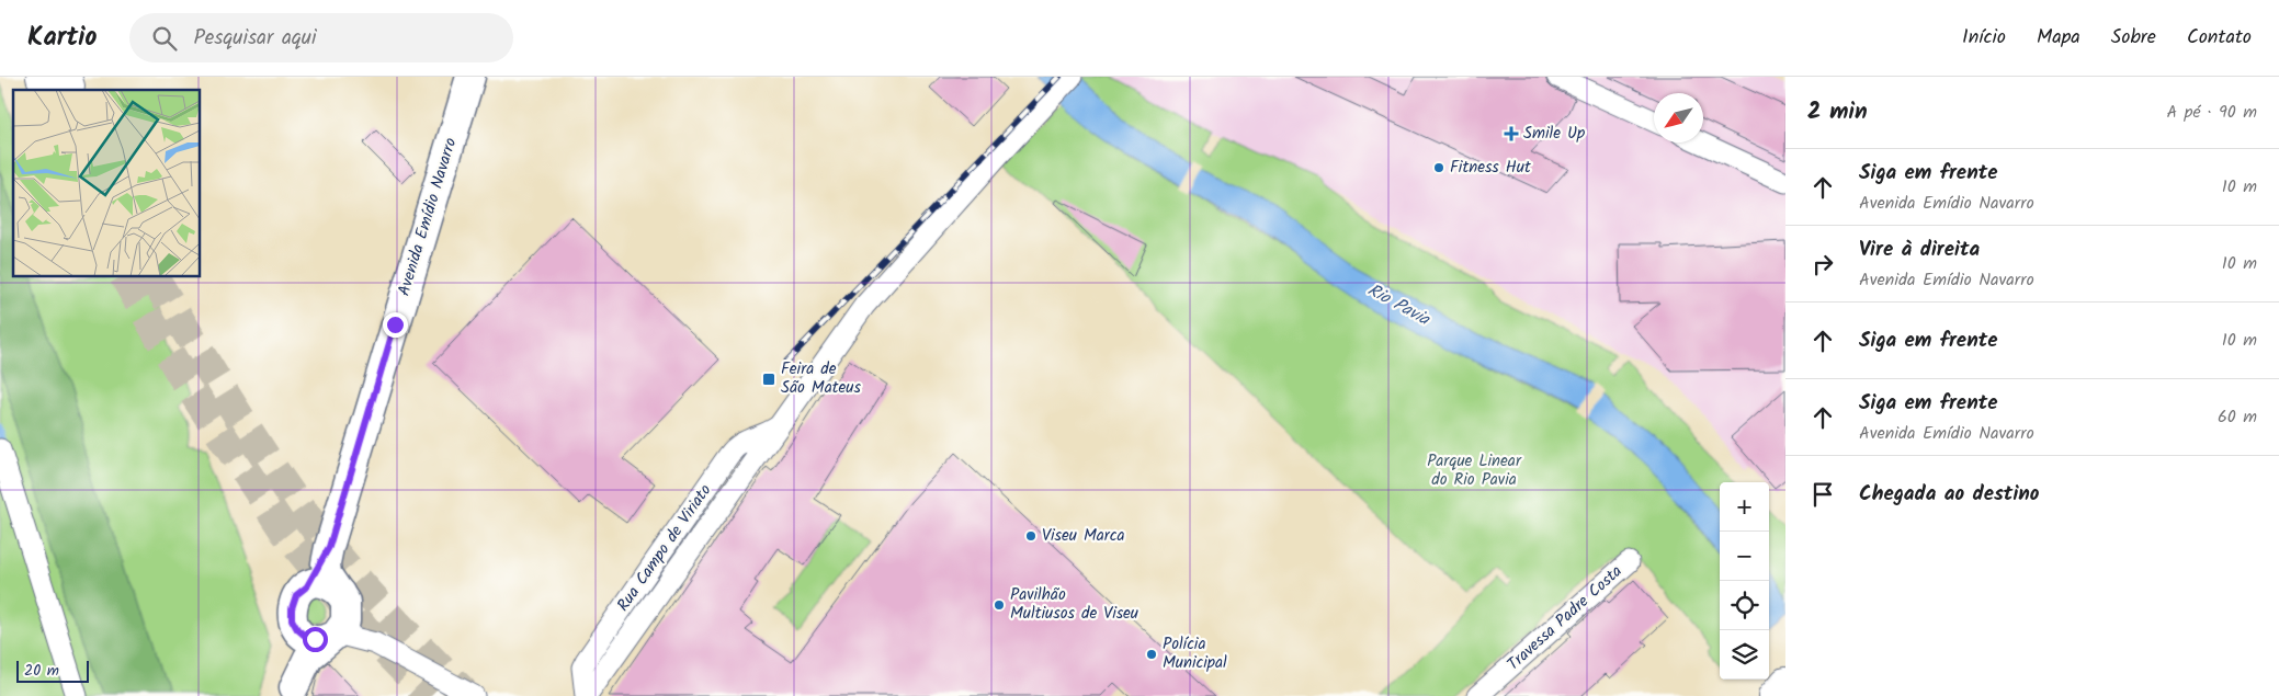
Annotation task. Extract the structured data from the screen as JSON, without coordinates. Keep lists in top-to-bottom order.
{
  "streets": {
    "main road": ["Avenida Emídio Navarro"],
    "street": ["Rua Campo de Viriato", "Travessa Padre Costa"]
  },
  "water": ["Rio Pavia"],
  "parks": ["Parque Linear do Rio Pavia"],
  "places": {
    "health": ["Smile Up"],
    "other": [
      "Fitness Hut",
      "Viseu Marca",
      "Pavilhão Multiusos de Viseu",
      "Polícia Municipal"
    ],
    "transit": ["Feira de São Mateus"]
  },
  "scale_bar": "20 m",
  "north": "bottom left",
  "page": {
    "header": "Kartio",
    "search": "Pesquisar aqui",
    "nav": [
      "Início",
      "Mapa",
      "Sobre",
      "Contato"
    ],
    "heading": ["2 min", "A pé · 90 m"],
    "list": [
      ["Siga em frente", "Avenida Emídio Navarro", "10 m"],
      ["Vire à direita", "Avenida Emídio Navarro", "10 m"],
      ["Siga em frente", "10 m"],
      ["Siga em frente", "Avenida Emídio Navarro", "60 m"],
      "Chegada ao destino"
    ],
    "map_buttons": ["+", "−"],
    "scale": "20 m"
  }
}
